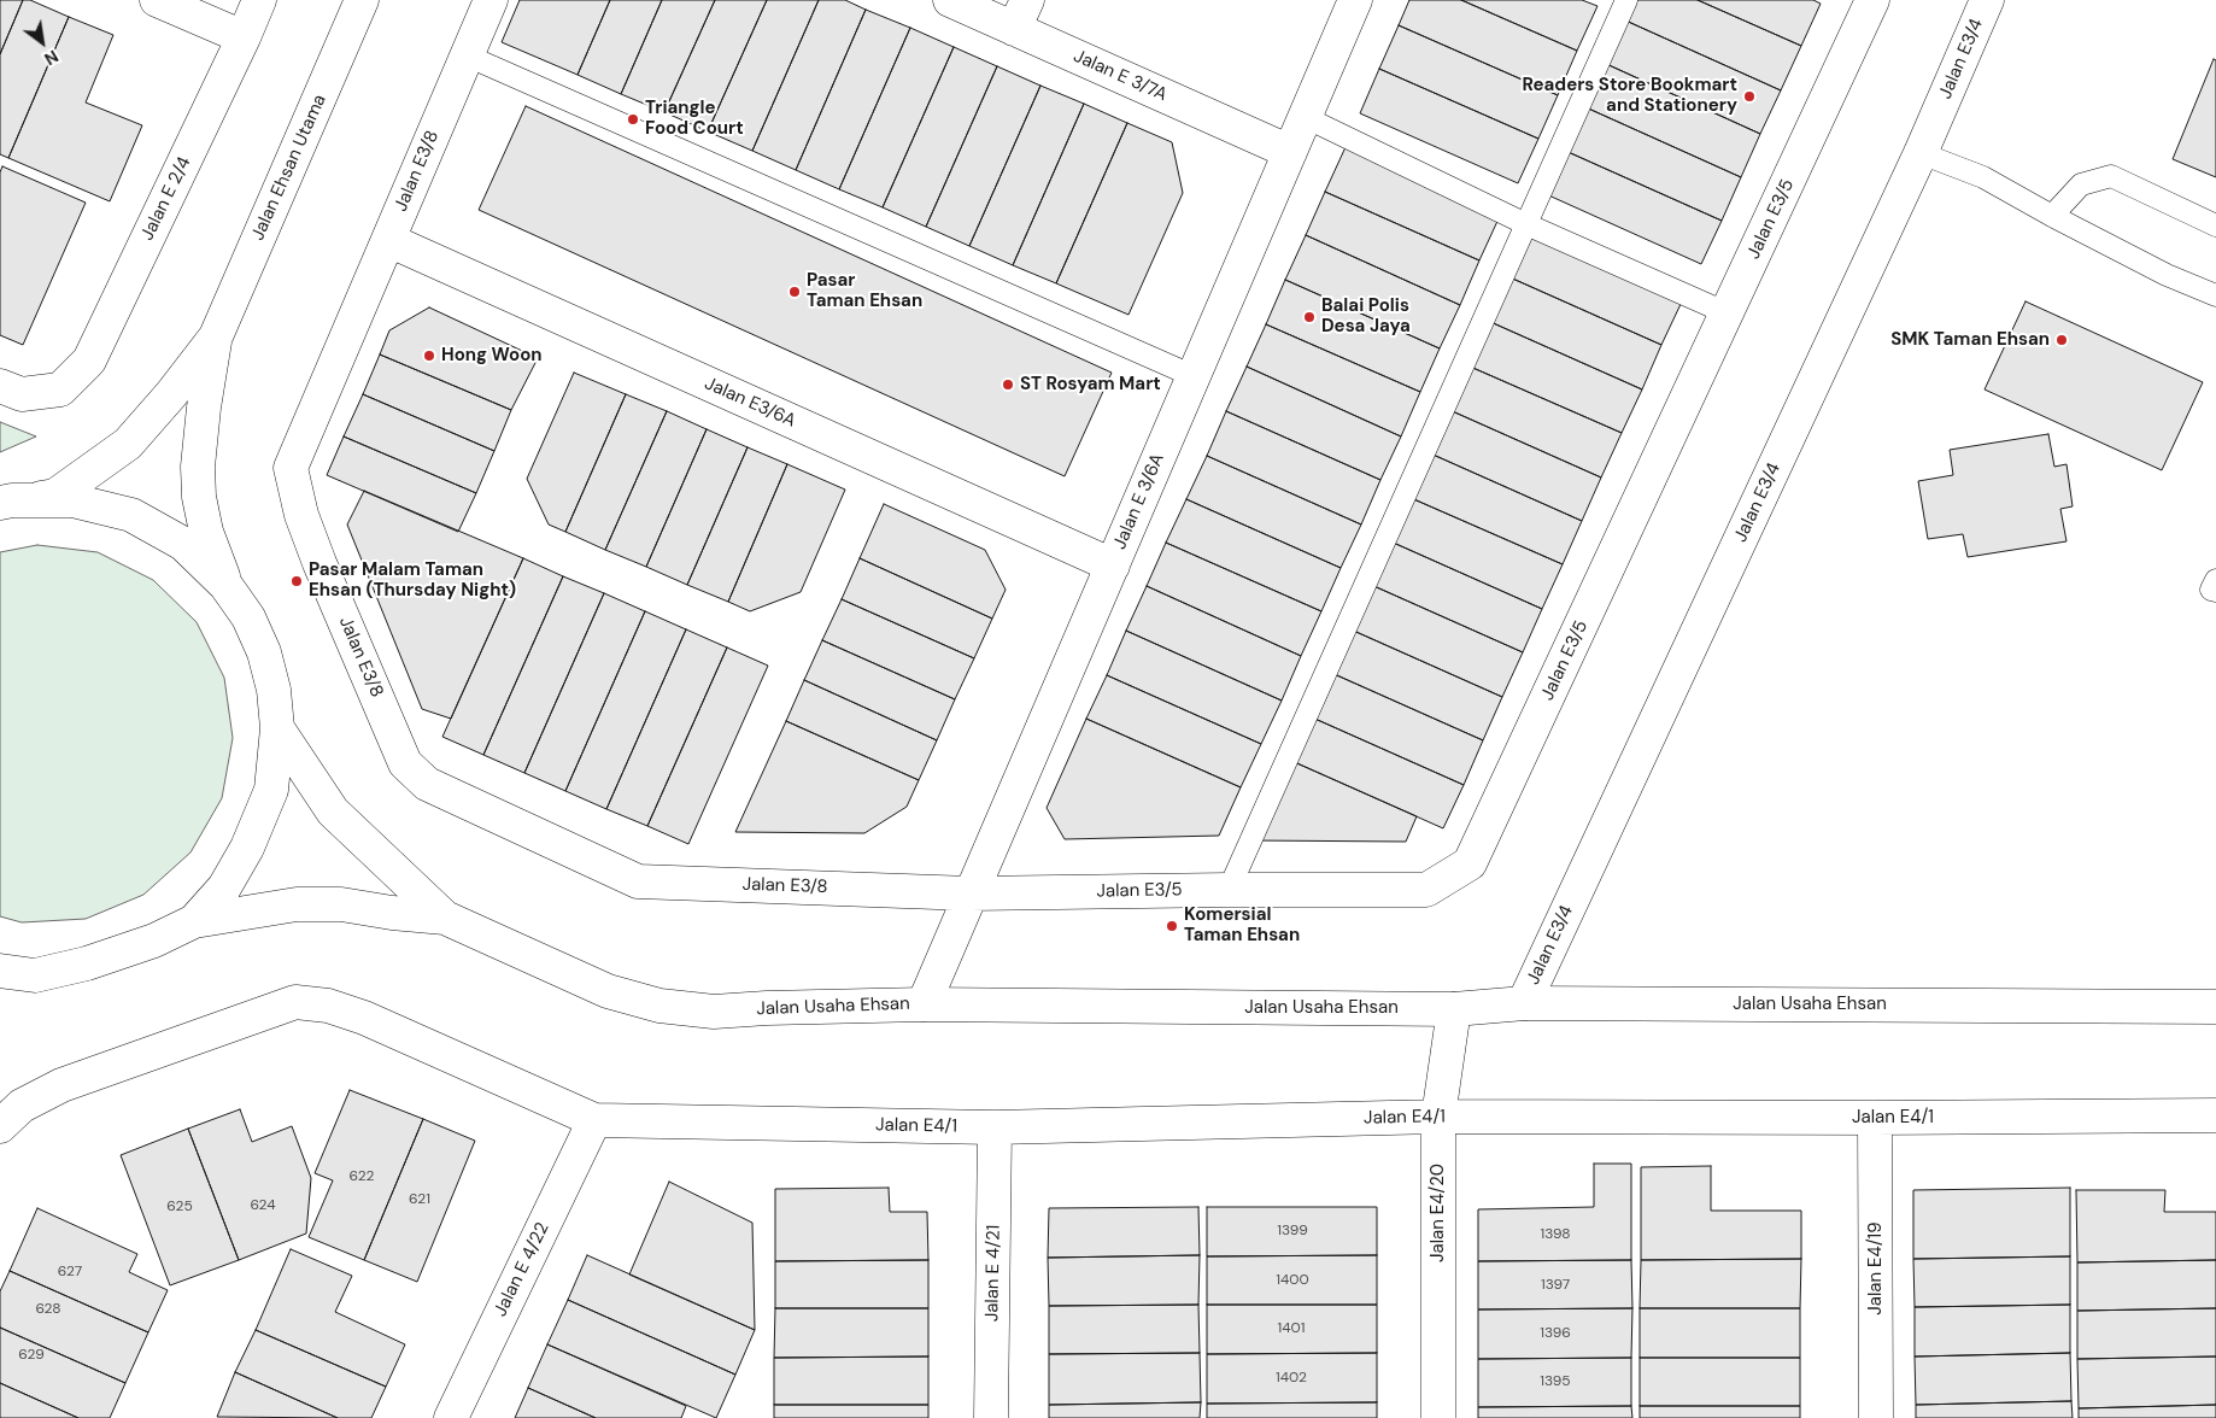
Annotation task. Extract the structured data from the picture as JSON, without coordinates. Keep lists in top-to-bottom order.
{
  "streets": {
    "street": [
      "Jalan E3/4",
      "Jalan E 3/7A",
      "Jalan Ehsan Utama",
      "Jalan E3/8",
      "Jalan E 2/4",
      "Jalan E3/5",
      "Jalan E3/6A",
      "Jalan E 3/6A",
      "Jalan Usaha Ehsan",
      "Jalan E4/1",
      "Jalan E4/20",
      "Jalan E4/19",
      "Jalan E 4/22",
      "Jalan E 4/21"
    ]
  },
  "crossings": [
    ["Jalan E3/4", "Jalan Usaha Ehsan"],
    ["Jalan E 3/7A", "Jalan E 3/6A"],
    ["Jalan E3/8", "Jalan E3/5"],
    ["Jalan E3/8", "Jalan E3/6A"],
    ["Jalan E3/8", "Jalan E 3/6A"],
    ["Jalan E3/5", "Jalan E 3/6A"],
    ["Jalan E3/6A", "Jalan E 3/6A"],
    ["Jalan E 3/6A", "Jalan Usaha Ehsan"],
    ["Jalan Usaha Ehsan", "Jalan E4/20"],
    ["Jalan E4/1", "Jalan E4/20"],
    ["Jalan E4/1", "Jalan E4/19"],
    ["Jalan E4/1", "Jalan E 4/22"],
    ["Jalan E4/1", "Jalan E 4/21"]
  ],
  "places": [
    "Readers Store Bookmart and Stationery",
    "Triangle Food Court",
    "Pasar Taman Ehsan",
    "Balai Polis Desa Jaya",
    "SMK Taman Ehsan",
    "Hong Woon",
    "ST Rosyam Mart",
    "Pasar Malam Taman Ehsan (Thursday Night)",
    "Komersial Taman Ehsan"
  ],
  "house_numbers": [
    "622",
    "621",
    "624",
    "625",
    "1399",
    "1398",
    "627",
    "1400",
    "1397",
    "628",
    "1401",
    "1396",
    "629",
    "1402",
    "1395"
  ],
  "north": "bottom right"
}
